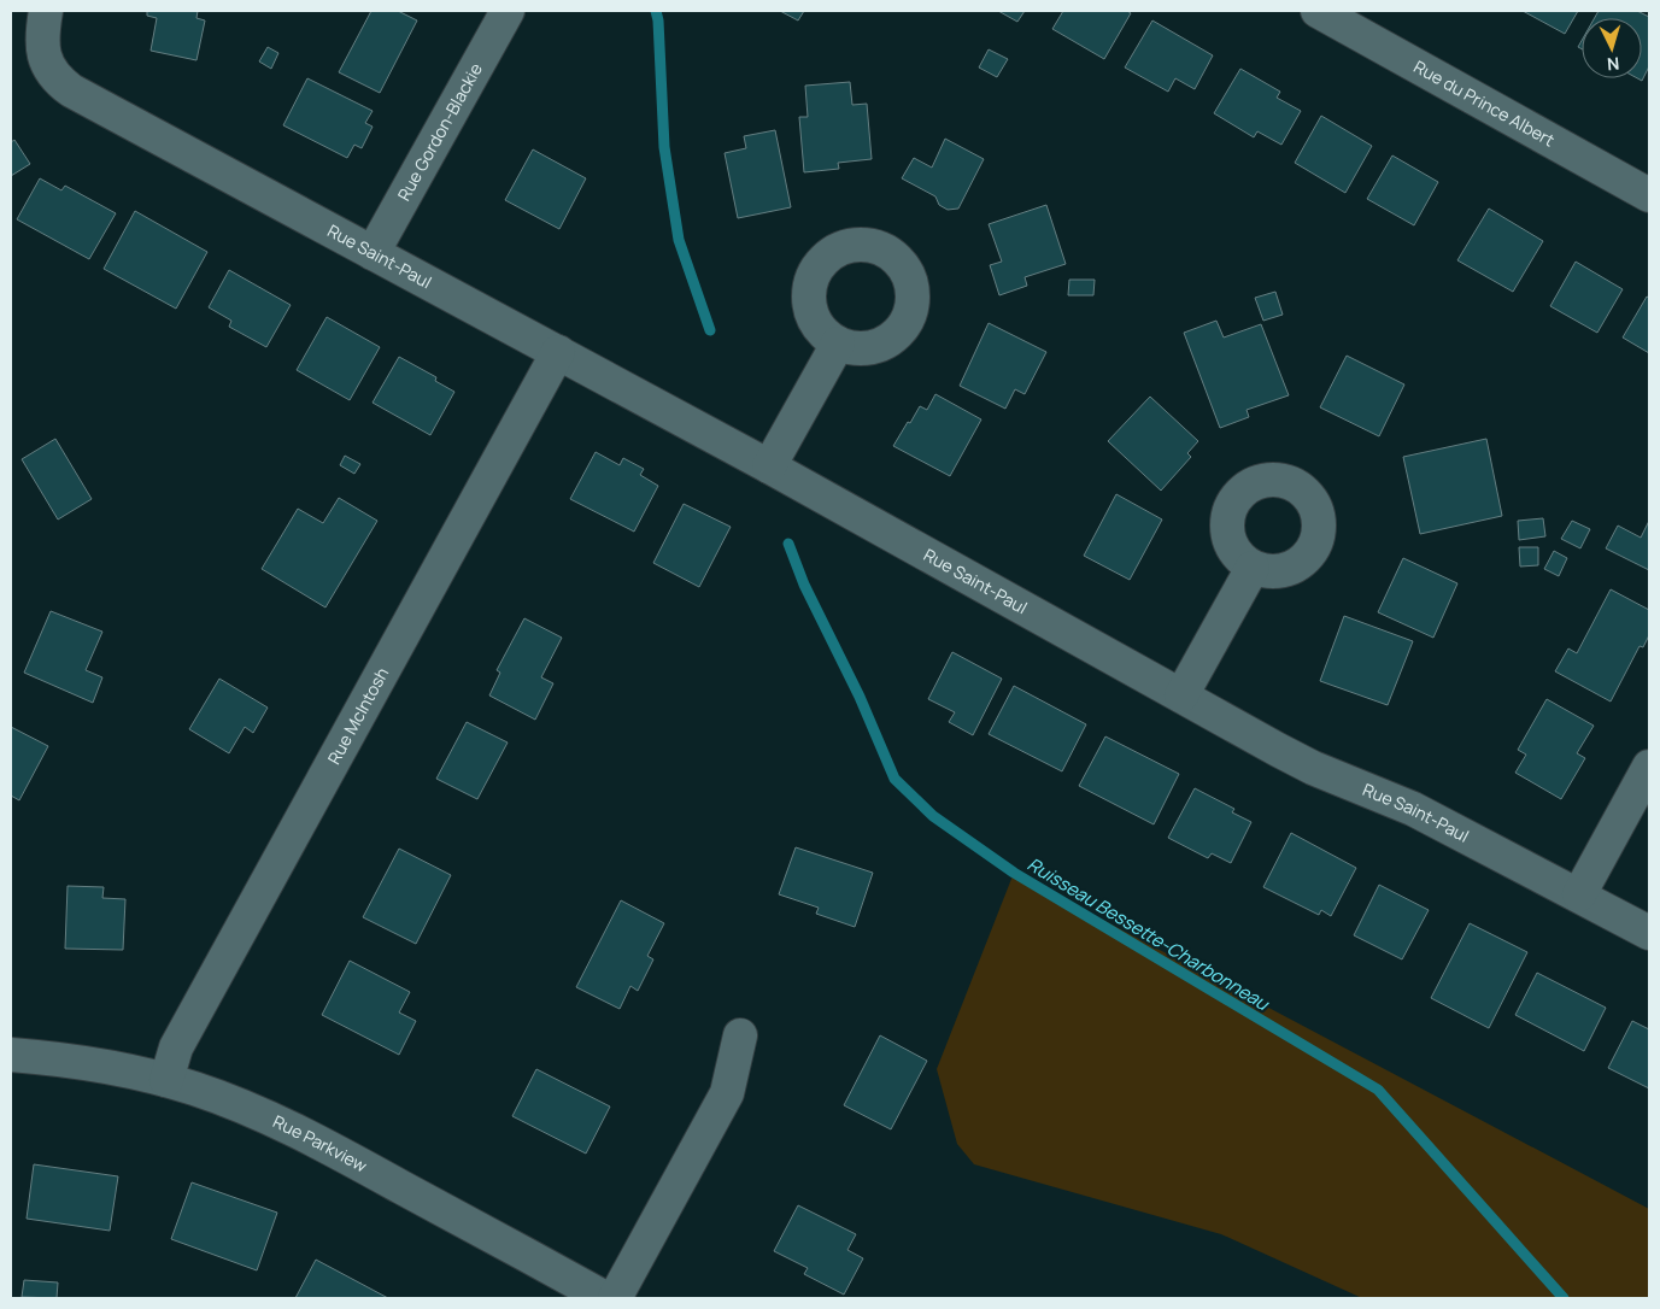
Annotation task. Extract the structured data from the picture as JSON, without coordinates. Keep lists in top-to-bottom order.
{
  "streets": {
    "street": [
      "Rue du Prince Albert",
      "Rue Gordon-Blackie",
      "Rue Saint-Paul",
      "Rue McIntosh",
      "Rue Parkview"
    ]
  },
  "crossings": [
    ["Rue Gordon-Blackie", "Rue Saint-Paul"],
    ["Rue Saint-Paul", "Rue McIntosh"],
    ["Rue McIntosh", "Rue Parkview"]
  ],
  "water": ["Ruisseau Bessette-Charbonneau"],
  "north": "bottom"
}
